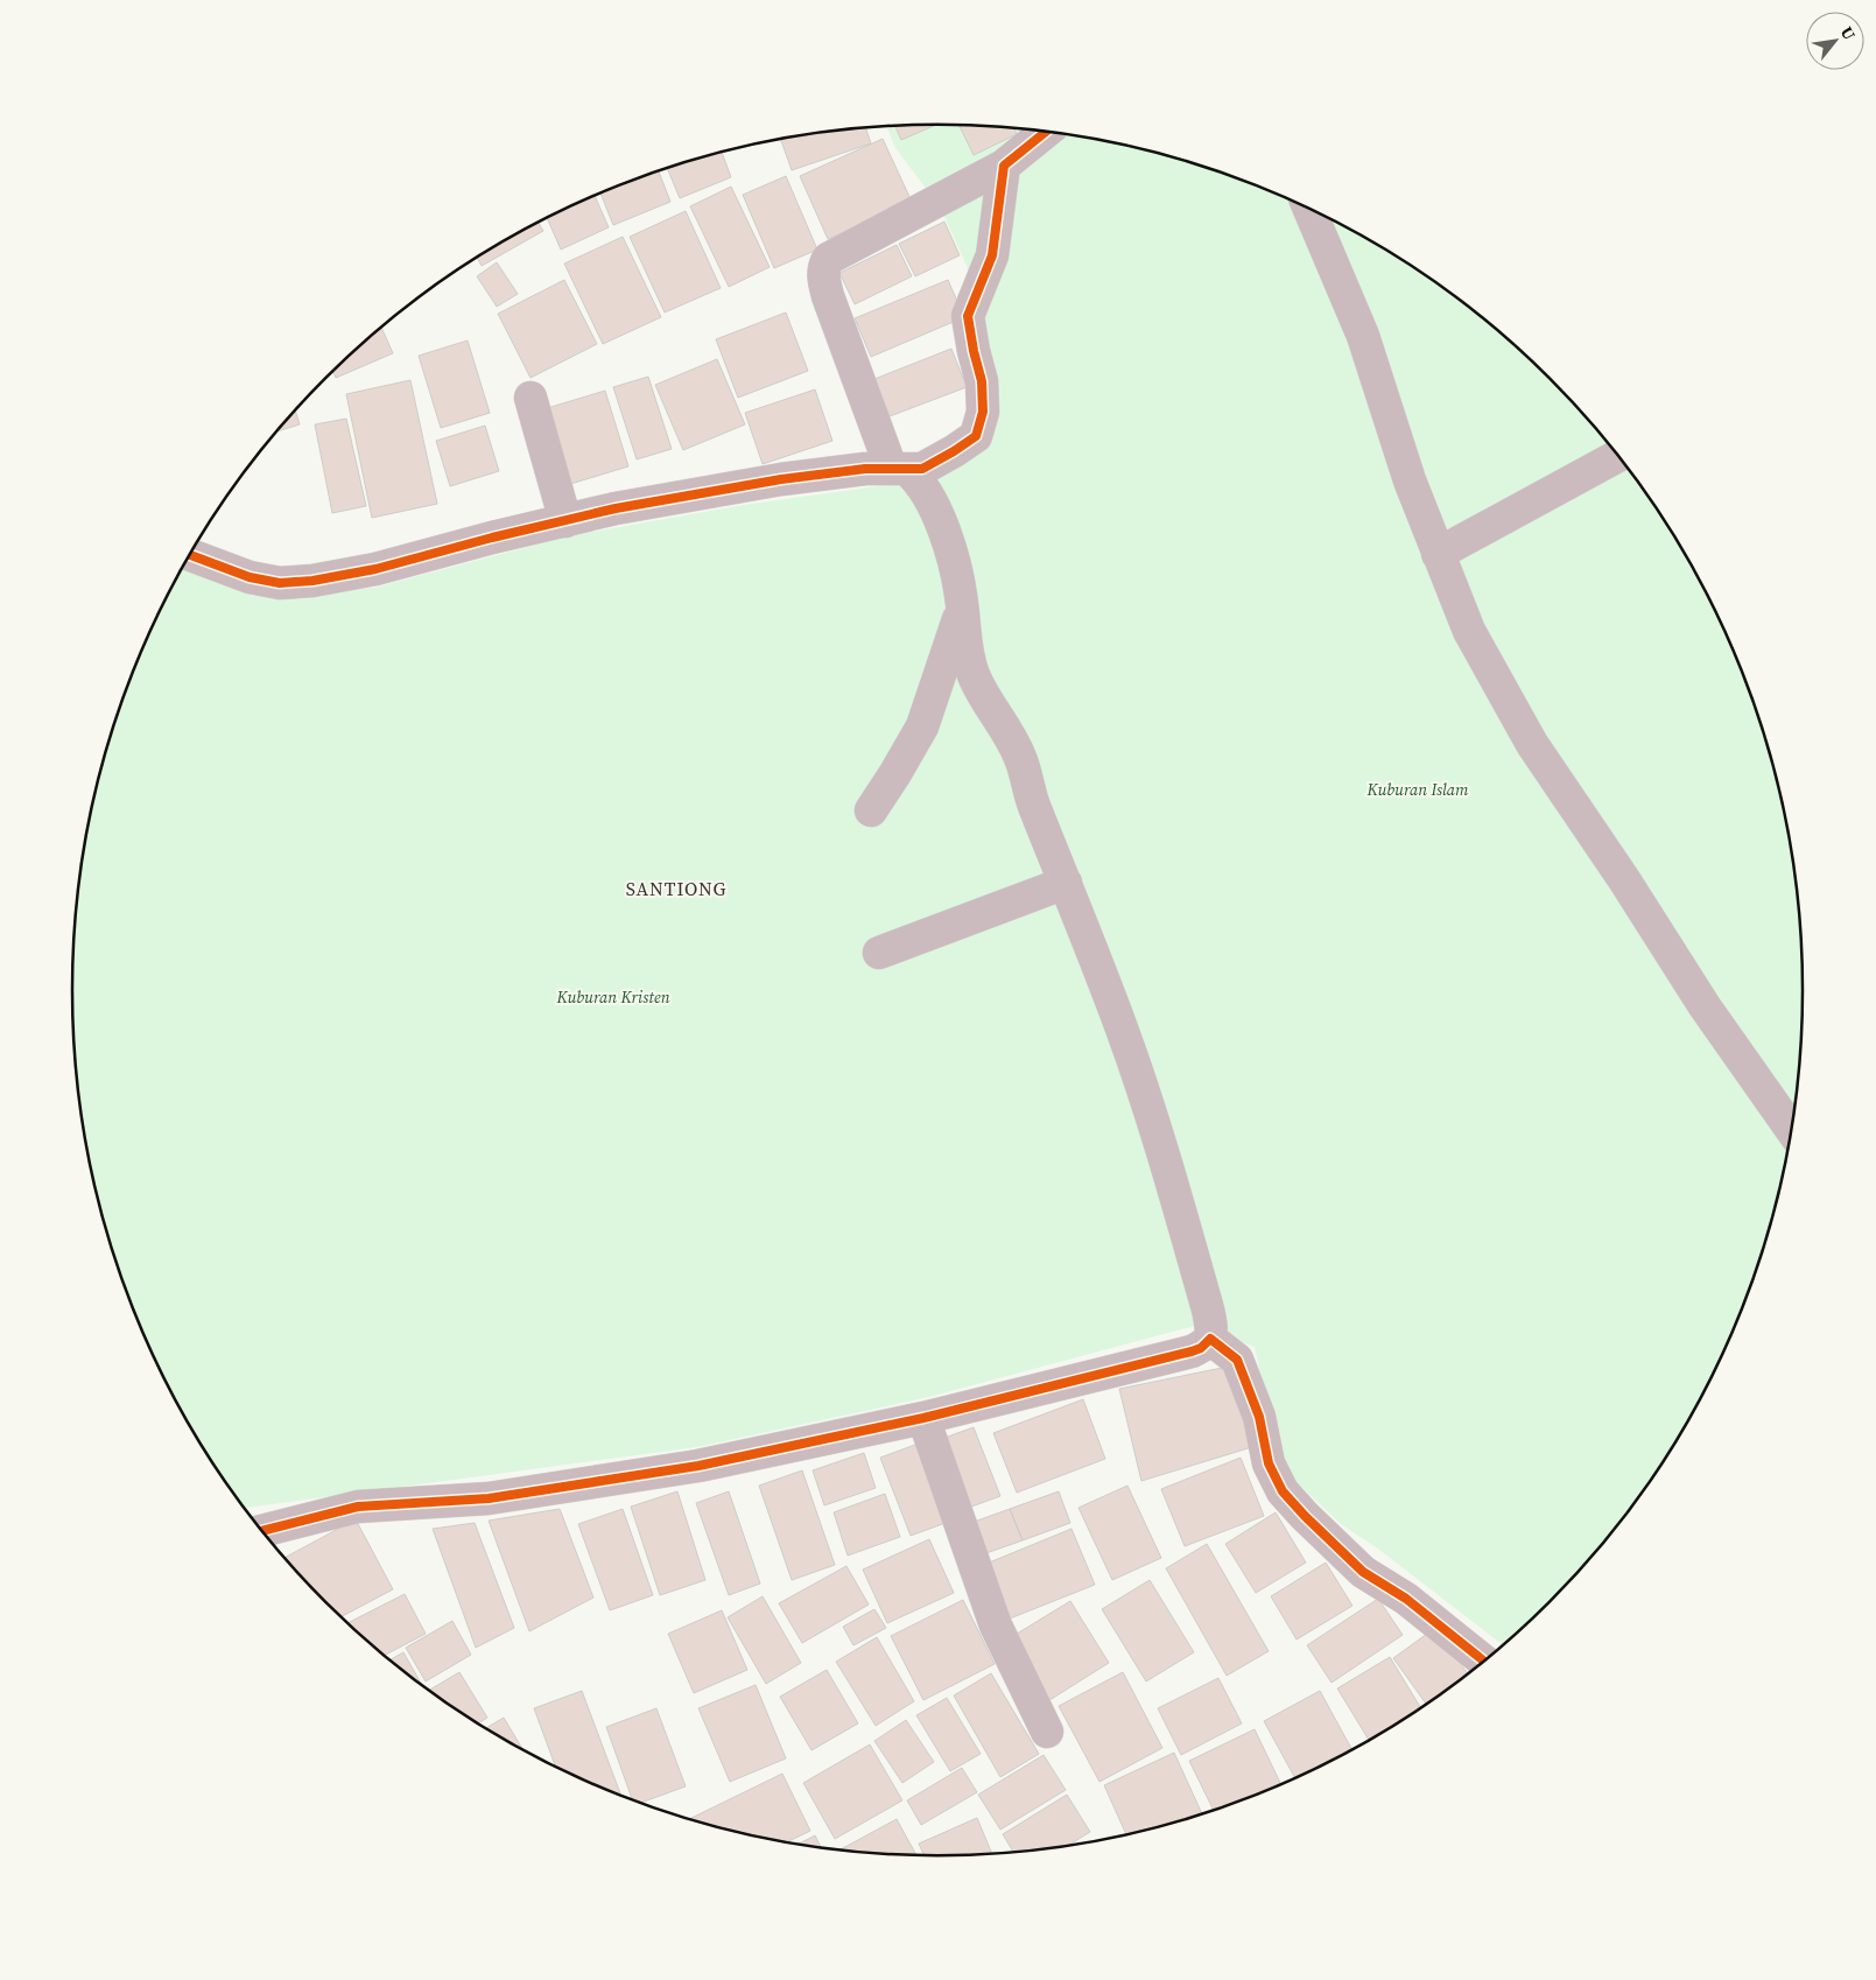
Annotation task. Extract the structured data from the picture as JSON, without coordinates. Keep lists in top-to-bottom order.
{
  "districts": ["SANTIONG"],
  "parks": ["Kuburan Islam", "Kuburan Kristen"],
  "north": "top right"
}
